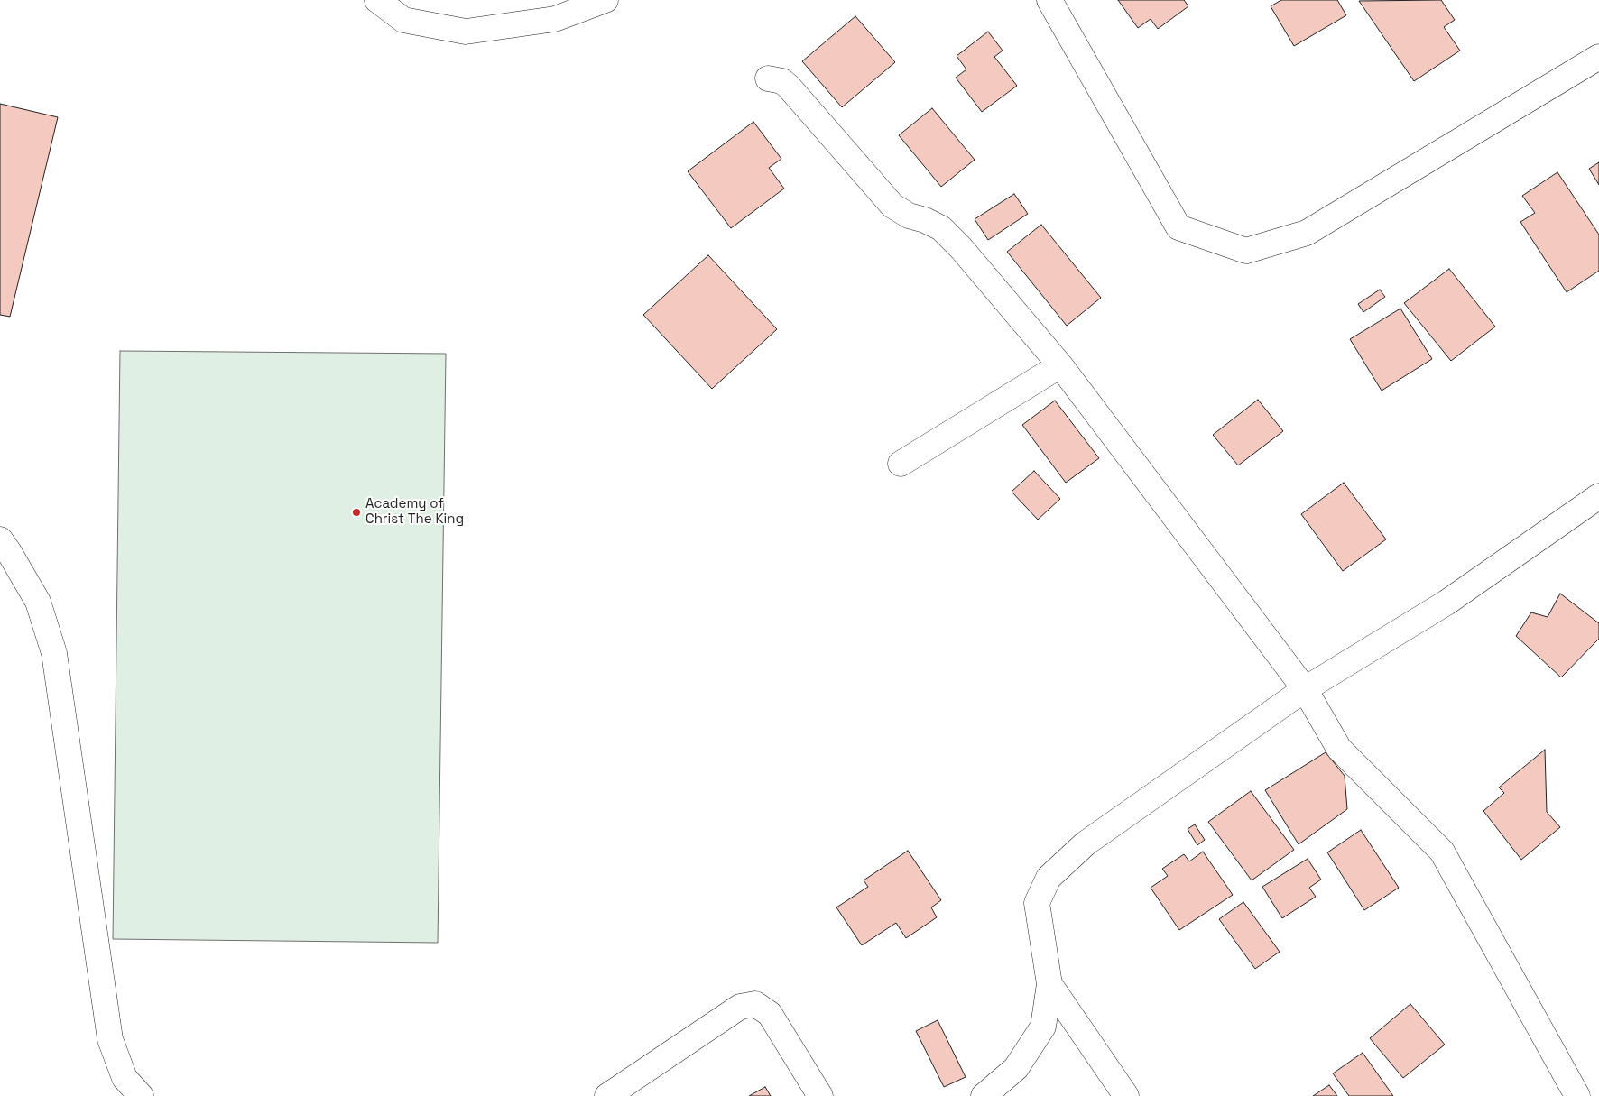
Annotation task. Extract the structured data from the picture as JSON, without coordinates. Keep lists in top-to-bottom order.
{
  "places": ["Academy of Christ The King"]
}
